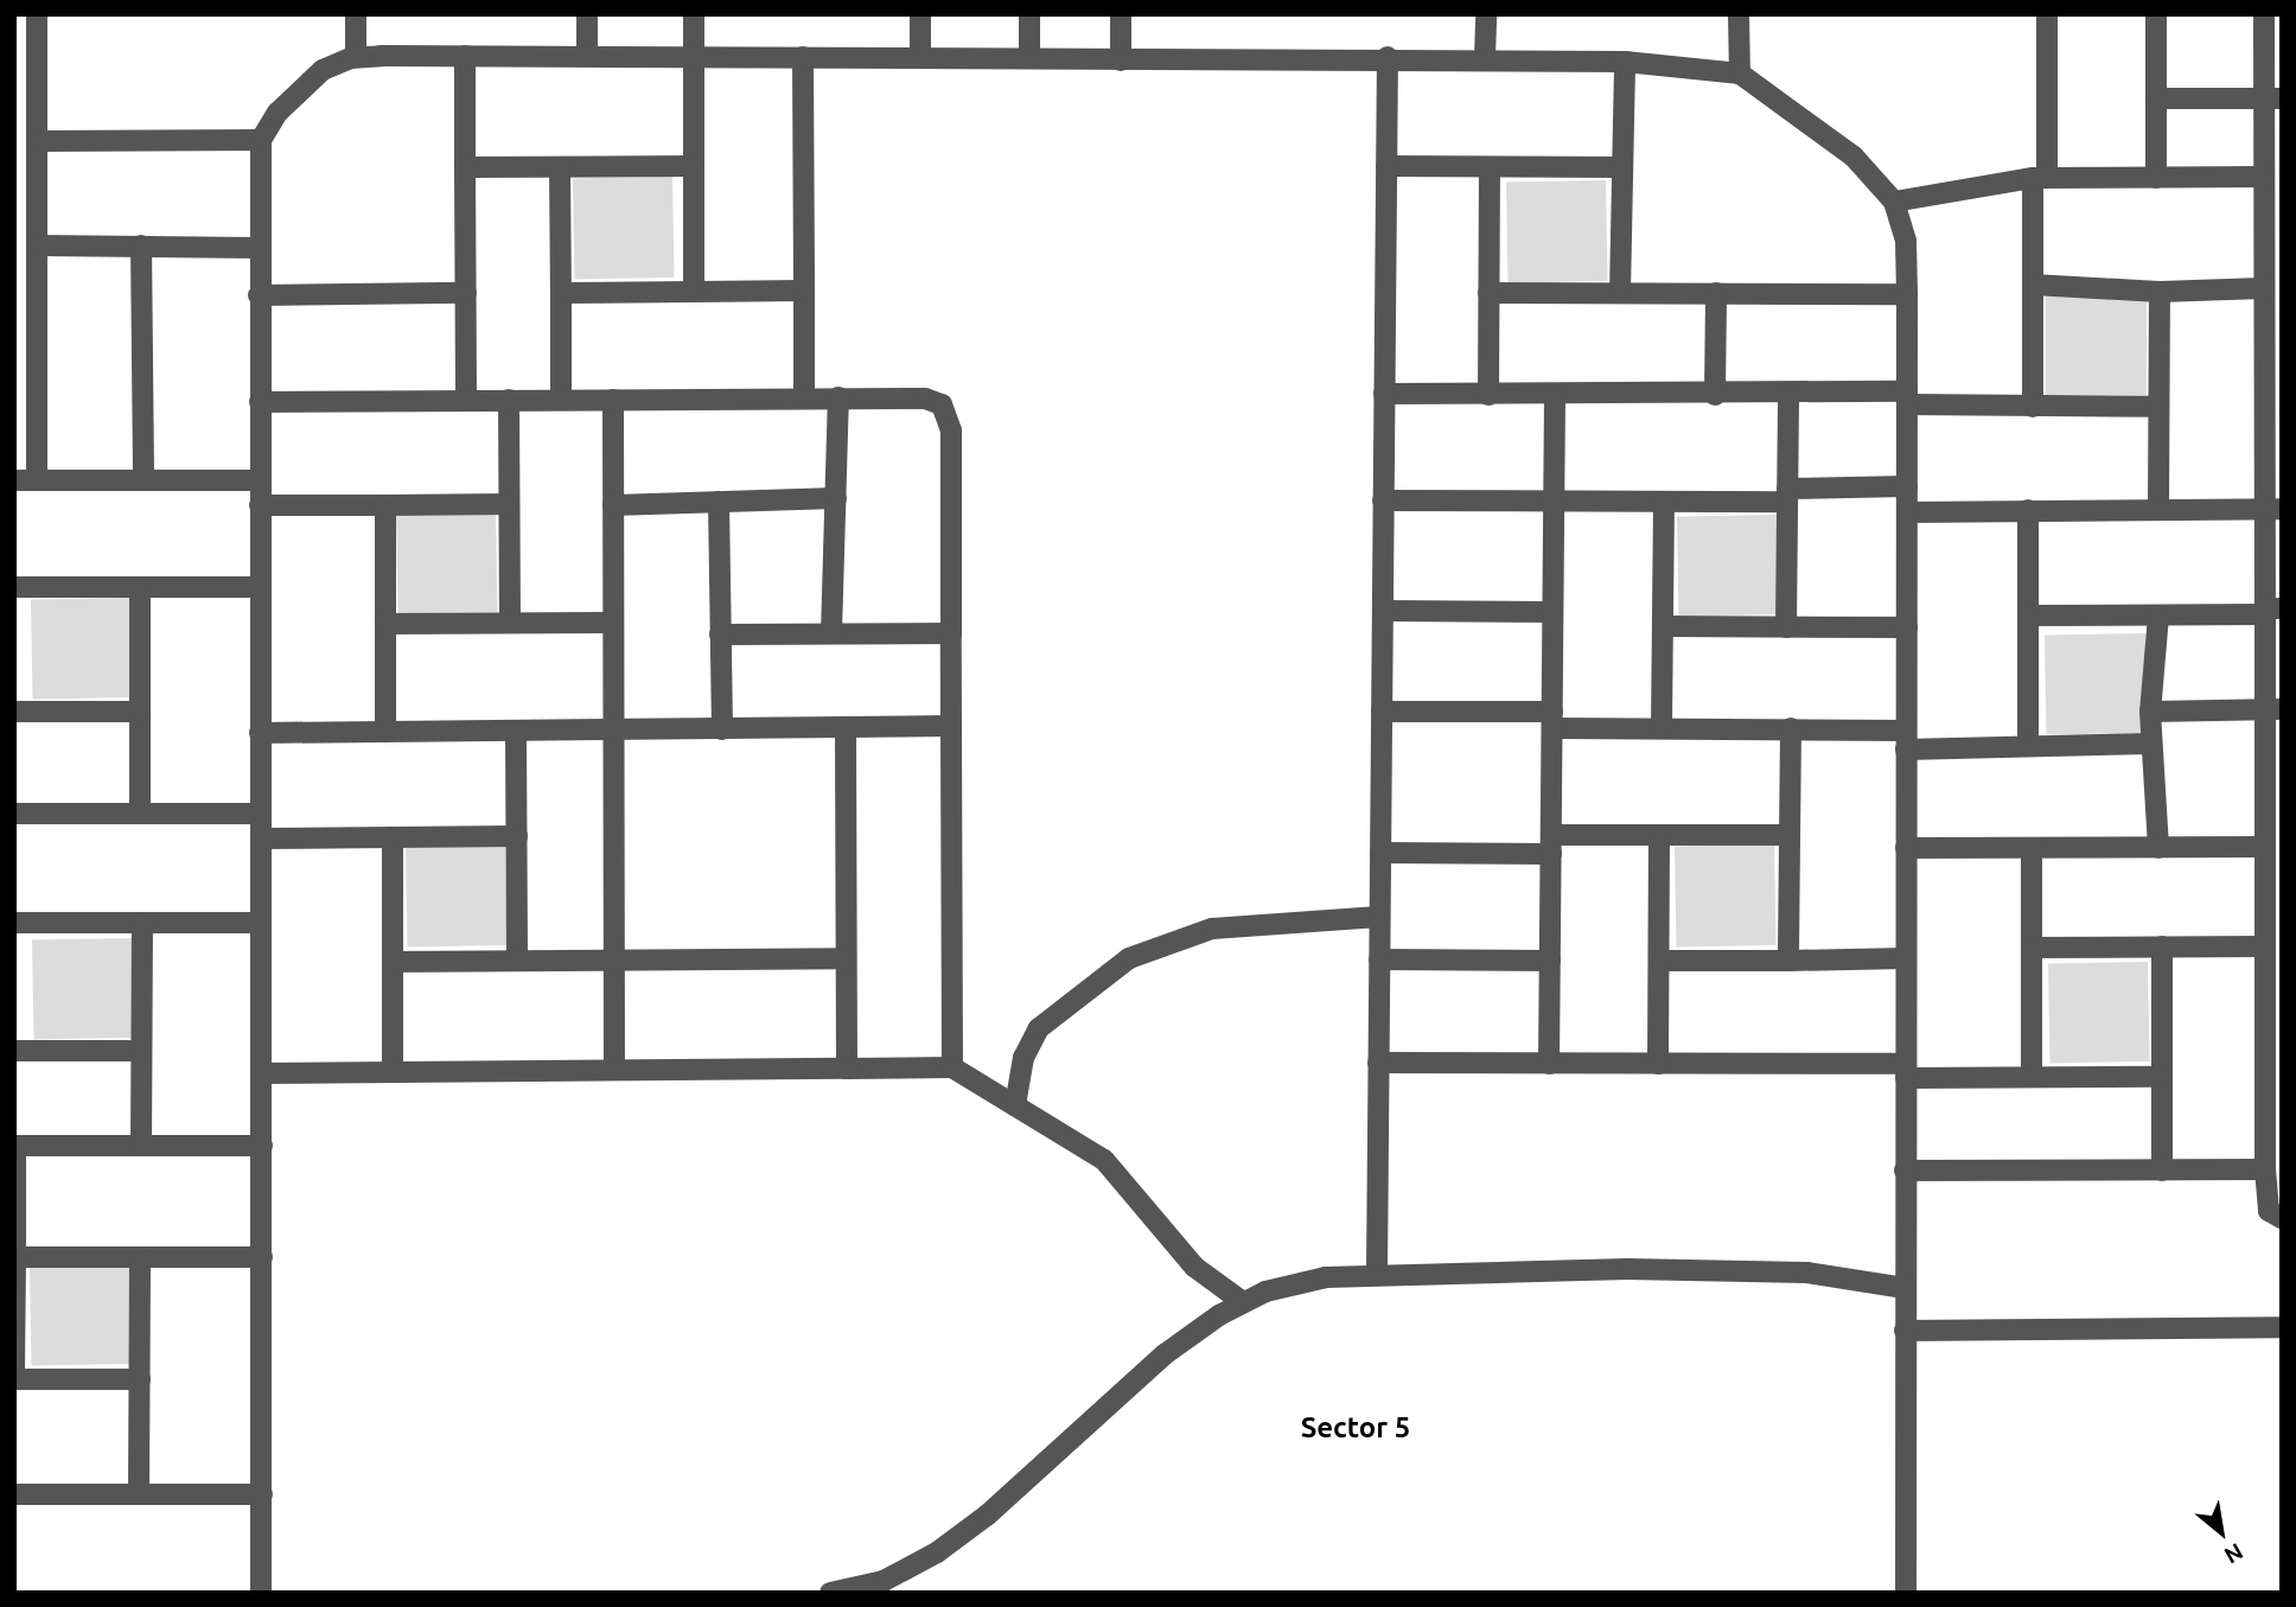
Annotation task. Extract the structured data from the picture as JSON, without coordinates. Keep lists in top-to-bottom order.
{
  "districts": ["Sector 5"],
  "north": "bottom right"
}
